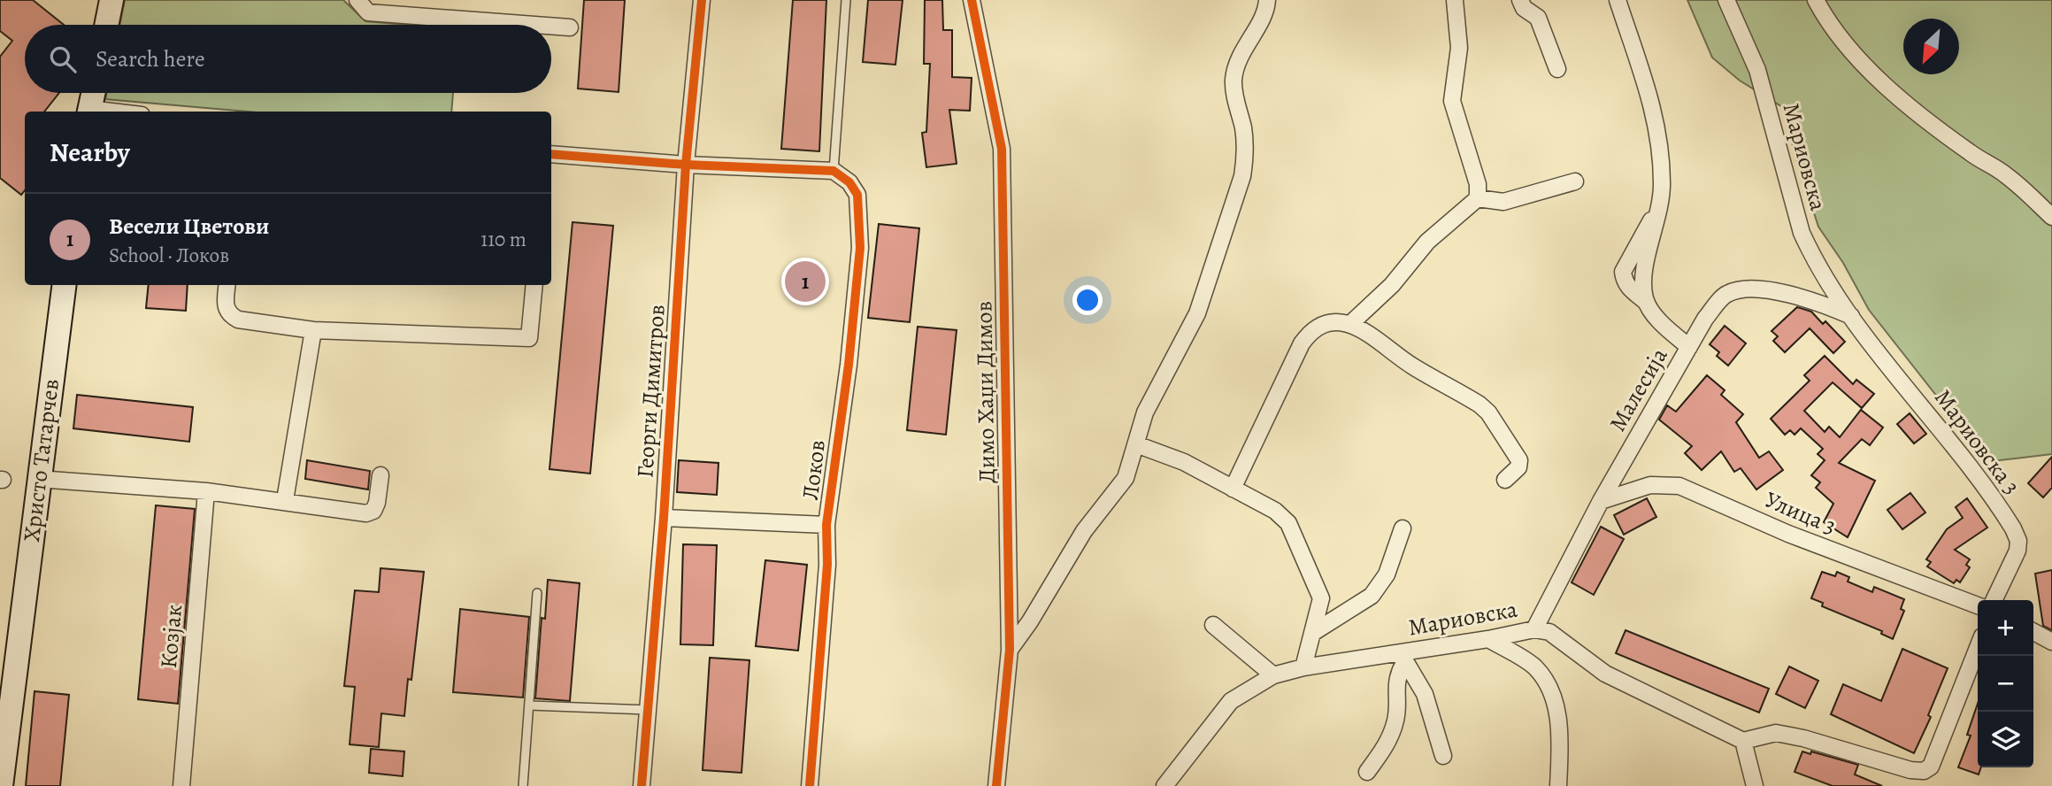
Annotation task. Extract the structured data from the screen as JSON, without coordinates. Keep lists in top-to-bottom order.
{
  "streets": {
    "street": [
      "Мариовска",
      "Малесија",
      "Георги Димитров",
      "Димо Хаџи Димов",
      "Мариовска 3",
      "Христо Татарчев",
      "Локов",
      "Улица 3",
      "Козјак"
    ]
  },
  "crossings": [
    ["Мариовска", "Малесија"],
    ["Мариовска", "Мариовска 3"],
    ["Малесија", "Мариовска 3"],
    ["Малесија", "Улица 3"]
  ],
  "north": "bottom left",
  "page": {
    "search": "Search here",
    "heading": "Nearby",
    "list": [
      {
        "mark": "1",
        "name": "Весели Цветови",
        "note": "School · Локов",
        "value": "110 m"
      }
    ],
    "pins": "1",
    "map_buttons": ["+", "−"]
  }
}
